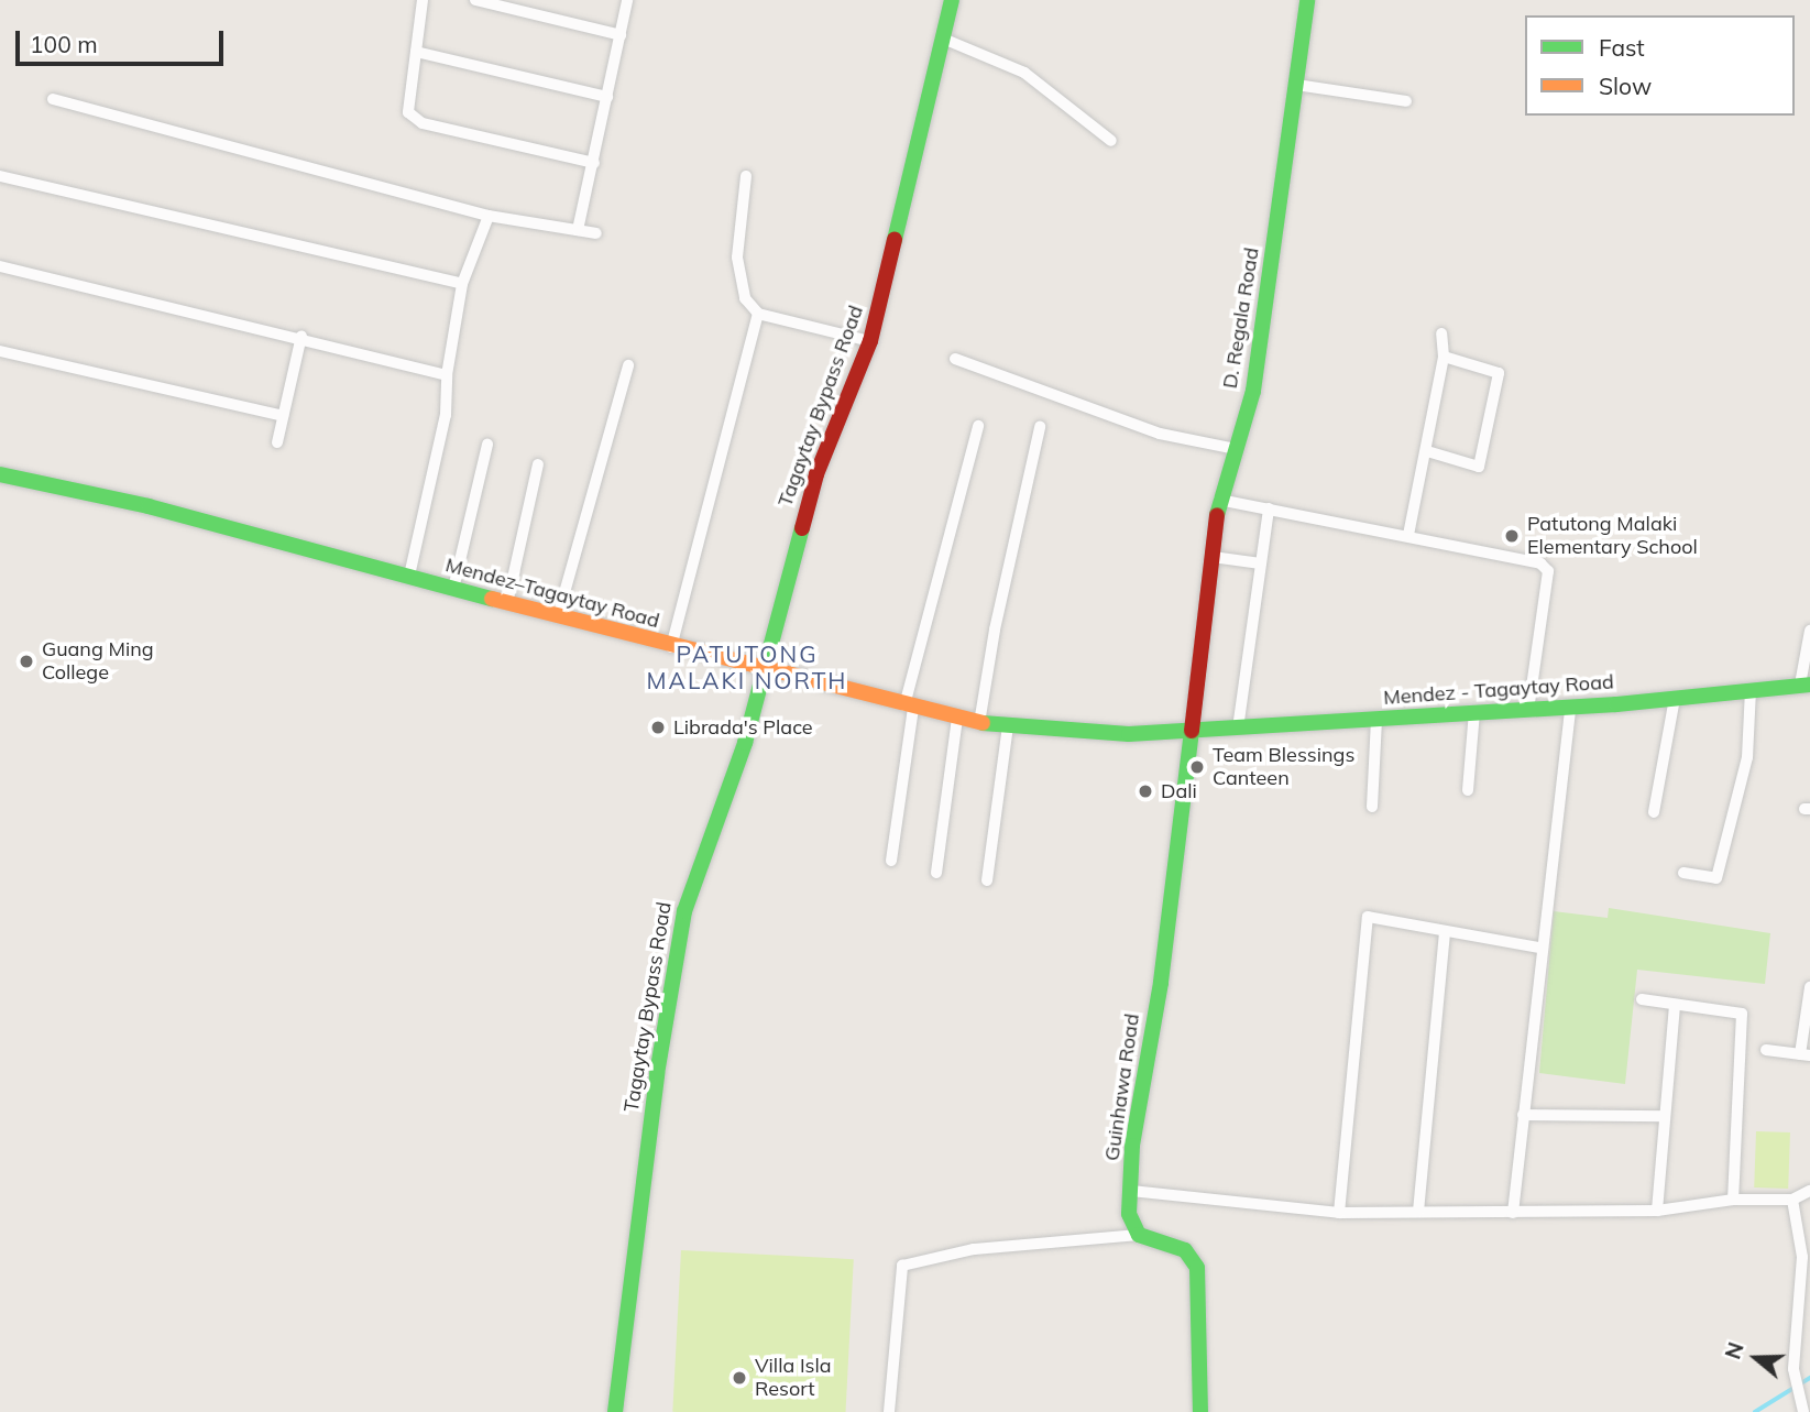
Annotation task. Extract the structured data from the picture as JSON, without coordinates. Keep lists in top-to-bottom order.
{
  "streets": {
    "main road": [
      "D. Regala Road",
      "Tagaytay Bypass Road",
      "Mendez–Tagaytay Road",
      "Mendez - Tagaytay Road",
      "Guinhawa Road"
    ]
  },
  "crossings": [
    ["D. Regala Road", "Mendez–Tagaytay Road"],
    ["D. Regala Road", "Mendez - Tagaytay Road"],
    ["D. Regala Road", "Guinhawa Road"],
    ["Tagaytay Bypass Road", "Mendez–Tagaytay Road"],
    ["Mendez–Tagaytay Road", "Mendez - Tagaytay Road"],
    ["Mendez–Tagaytay Road", "Guinhawa Road"],
    ["Mendez - Tagaytay Road", "Guinhawa Road"]
  ],
  "districts": ["PATUTONG MALAKI NORTH"],
  "places": [
    "Patutong Malaki Elementary School",
    "Guang Ming College",
    "Librada's Place",
    "Team Blessings Canteen",
    "Dali",
    "Villa Isla Resort"
  ],
  "legend": ["Fast", "Slow"],
  "scale_bar": "100 m",
  "north": "left"
}
